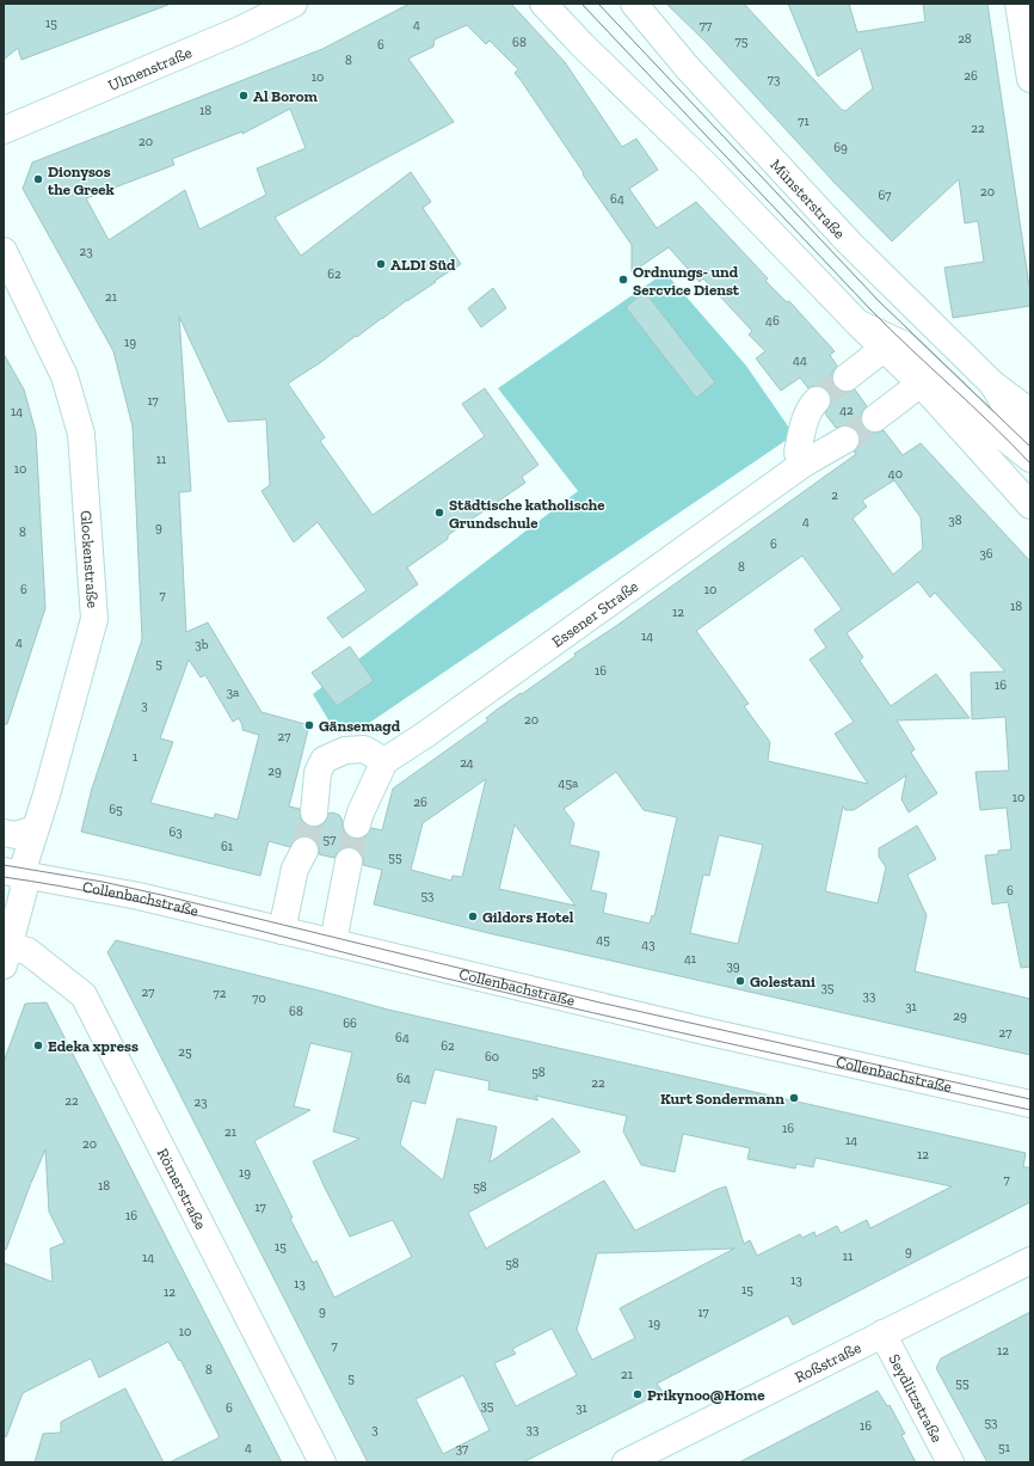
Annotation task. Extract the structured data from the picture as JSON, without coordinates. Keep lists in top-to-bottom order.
{
  "streets": {
    "street": [
      "Ulmenstraße",
      "Münsterstraße",
      "Glockenstraße",
      "Essener Straße",
      "Collenbachstraße",
      "Römerstraße",
      "Roßstraße",
      "Seydlitzstraße"
    ]
  },
  "crossings": [
    ["Glockenstraße", "Collenbachstraße"],
    ["Glockenstraße", "Römerstraße"],
    ["Roßstraße", "Seydlitzstraße"]
  ],
  "places": [
    "Al Borom",
    "Dionysos the Greek",
    "ALDI Süd",
    "Ordnungs- und Sercvice Dienst",
    "Städtische katholische Grundschule",
    "Gänsemagd",
    "Gildors Hotel",
    "Golestani",
    "Edeka xpress",
    "Kurt Sondermann",
    "Prikynoo@Home"
  ],
  "house_numbers": [
    "15",
    "4",
    "77",
    "28",
    "75",
    "68",
    "6",
    "8",
    "26",
    "10",
    "73",
    "18",
    "71",
    "22",
    "20",
    "69",
    "20",
    "67",
    "64",
    "23",
    "62",
    "21",
    "46",
    "19",
    "44",
    "17",
    "42",
    "14",
    "11",
    "10",
    "40",
    "2",
    "38",
    "4",
    "9",
    "8",
    "6",
    "36",
    "8",
    "6",
    "10",
    "7",
    "18",
    "12",
    "14",
    "4",
    "3b",
    "5",
    "16",
    "16",
    "3a",
    "3",
    "20",
    "27",
    "1",
    "24",
    "29",
    "45a",
    "10",
    "26",
    "65",
    "63",
    "57",
    "61",
    "55",
    "6",
    "53",
    "45",
    "43",
    "41",
    "39",
    "35",
    "27",
    "72",
    "33",
    "70",
    "31",
    "68",
    "29",
    "66",
    "27",
    "64",
    "62",
    "25",
    "60",
    "58",
    "64",
    "22",
    "22",
    "23",
    "16",
    "21",
    "14",
    "20",
    "12",
    "19",
    "7",
    "18",
    "58",
    "17",
    "16",
    "15",
    "9",
    "11",
    "14",
    "58",
    "13",
    "13",
    "15",
    "12",
    "9",
    "17",
    "19",
    "10",
    "7",
    "12",
    "8",
    "21",
    "5",
    "55",
    "35",
    "6",
    "31",
    "53",
    "16",
    "3",
    "33",
    "4",
    "51",
    "37"
  ]
}
